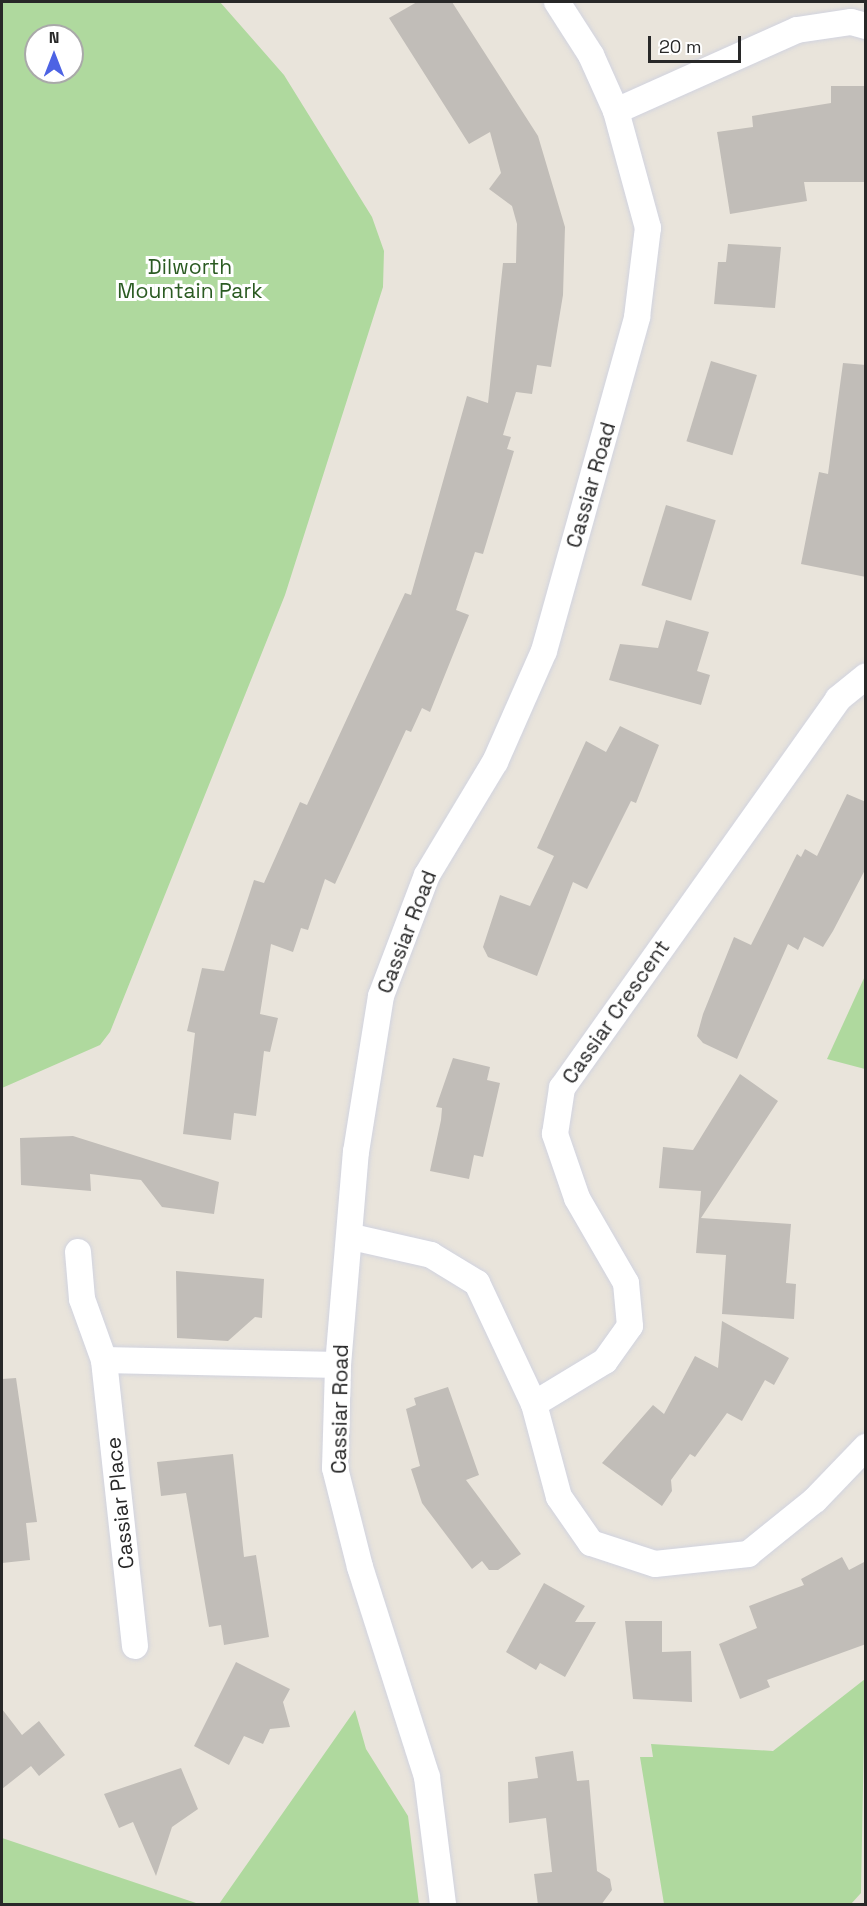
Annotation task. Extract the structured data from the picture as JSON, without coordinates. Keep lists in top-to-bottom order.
{
  "streets": {
    "street": ["Cassiar Road", "Cassiar Crescent", "Cassiar Place"]
  },
  "parks": ["Dilworth Mountain Park"],
  "scale_bar": "20 m",
  "north": "top"
}
